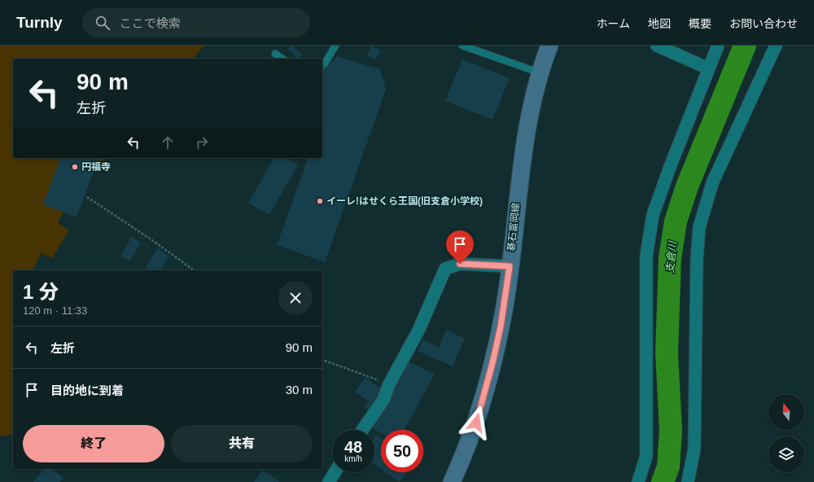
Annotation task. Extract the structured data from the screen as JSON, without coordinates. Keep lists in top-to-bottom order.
{
  "streets": {
    "main road": ["碁石富岡線"]
  },
  "water": ["支倉川"],
  "places": ["円福寺", "イーレ!はせくら王国(旧支倉小学校)"],
  "north": "top",
  "page": {
    "header": "Turnly",
    "search": "ここで検索",
    "nav": [
      "ホーム",
      "地図",
      "概要",
      "お問い合わせ"
    ],
    "turn": ["90 m", "左折"],
    "heading": ["1 分", "120 m · 11:33"],
    "list": [
      {
        "name": "左折",
        "value": "90 m"
      },
      {
        "name": "目的地に到着",
        "value": "30 m"
      }
    ],
    "buttons": ["終了", "共有"],
    "speed": "48 km/h",
    "limit": "50"
  }
}
